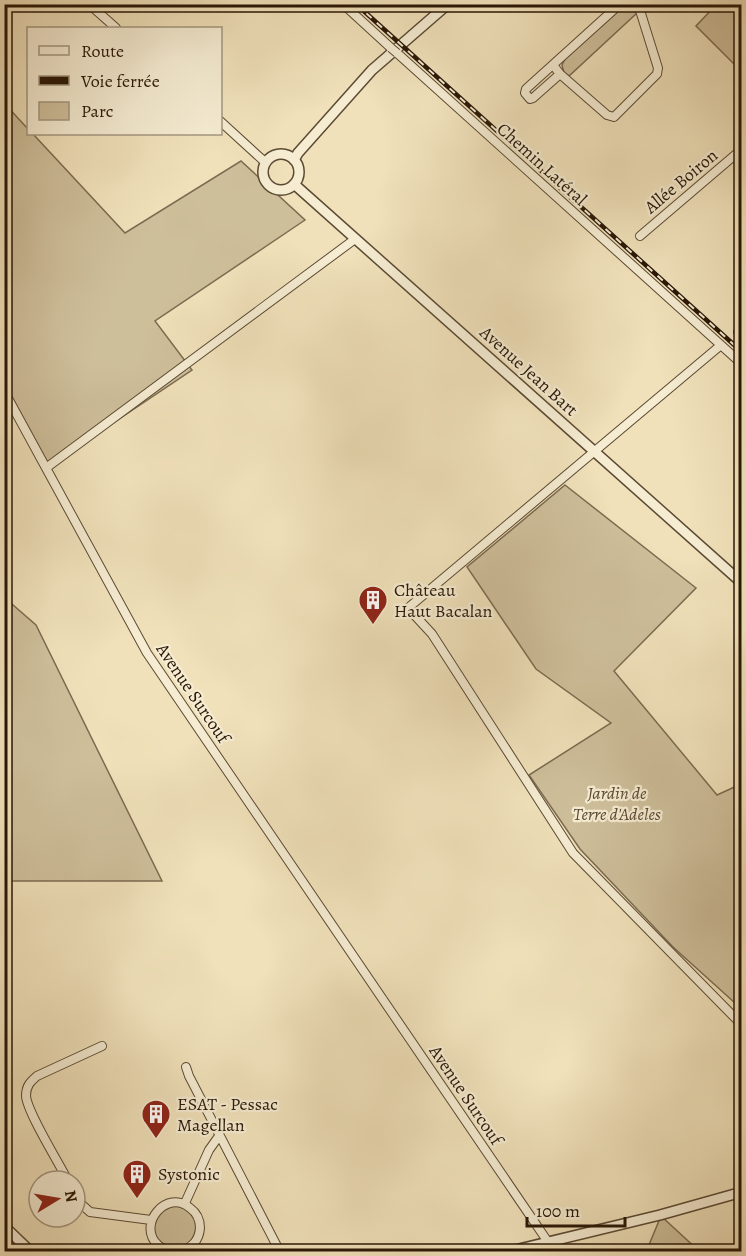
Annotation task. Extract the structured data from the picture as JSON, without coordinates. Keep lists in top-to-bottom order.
{
  "streets": {
    "street": [
      "Chemin Latéral",
      "Allée Boiron",
      "Avenue Jean Bart",
      "Avenue Surcouf"
    ]
  },
  "parks": ["Jardin de Terre d'Adeles"],
  "places": {
    "building": ["Château Haut Bacalan", "ESAT - Pessac Magellan", "Systonic"]
  },
  "legend": ["Route", "Voie ferrée", "Parc"],
  "scale_bar": "100 m",
  "north": "right"
}
